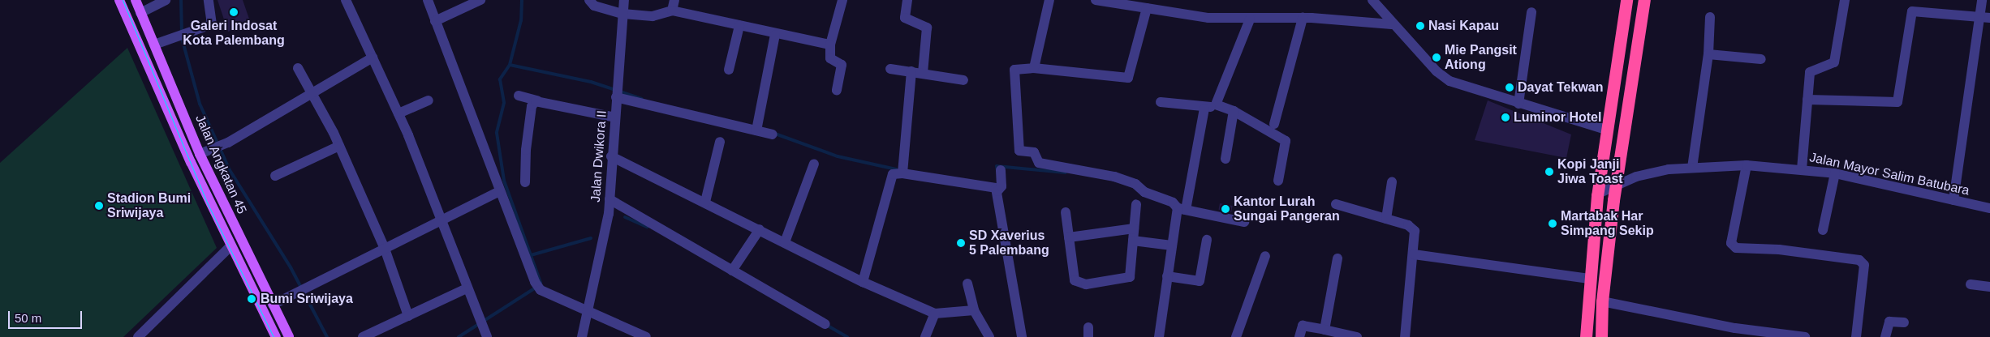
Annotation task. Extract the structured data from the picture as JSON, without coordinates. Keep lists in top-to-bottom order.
{
  "streets": {
    "main road": ["Jalan Angkatan 45"],
    "street": ["Jalan Dwikora II", "Jalan Mayor Salim Batubara"]
  },
  "places": [
    "Galeri Indosat Kota Palembang",
    "Nasi Kapau",
    "Mie Pangsit Ationg",
    "Dayat Tekwan",
    "Luminor Hotel",
    "Kopi Janji Jiwa Toast",
    "Stadion Bumi Sriwijaya",
    "Kantor Lurah Sungai Pangeran",
    "Martabak Har Simpang Sekip",
    "SD Xaverius 5 Palembang",
    "Bumi Sriwijaya"
  ],
  "scale_bar": "50 m"
}
